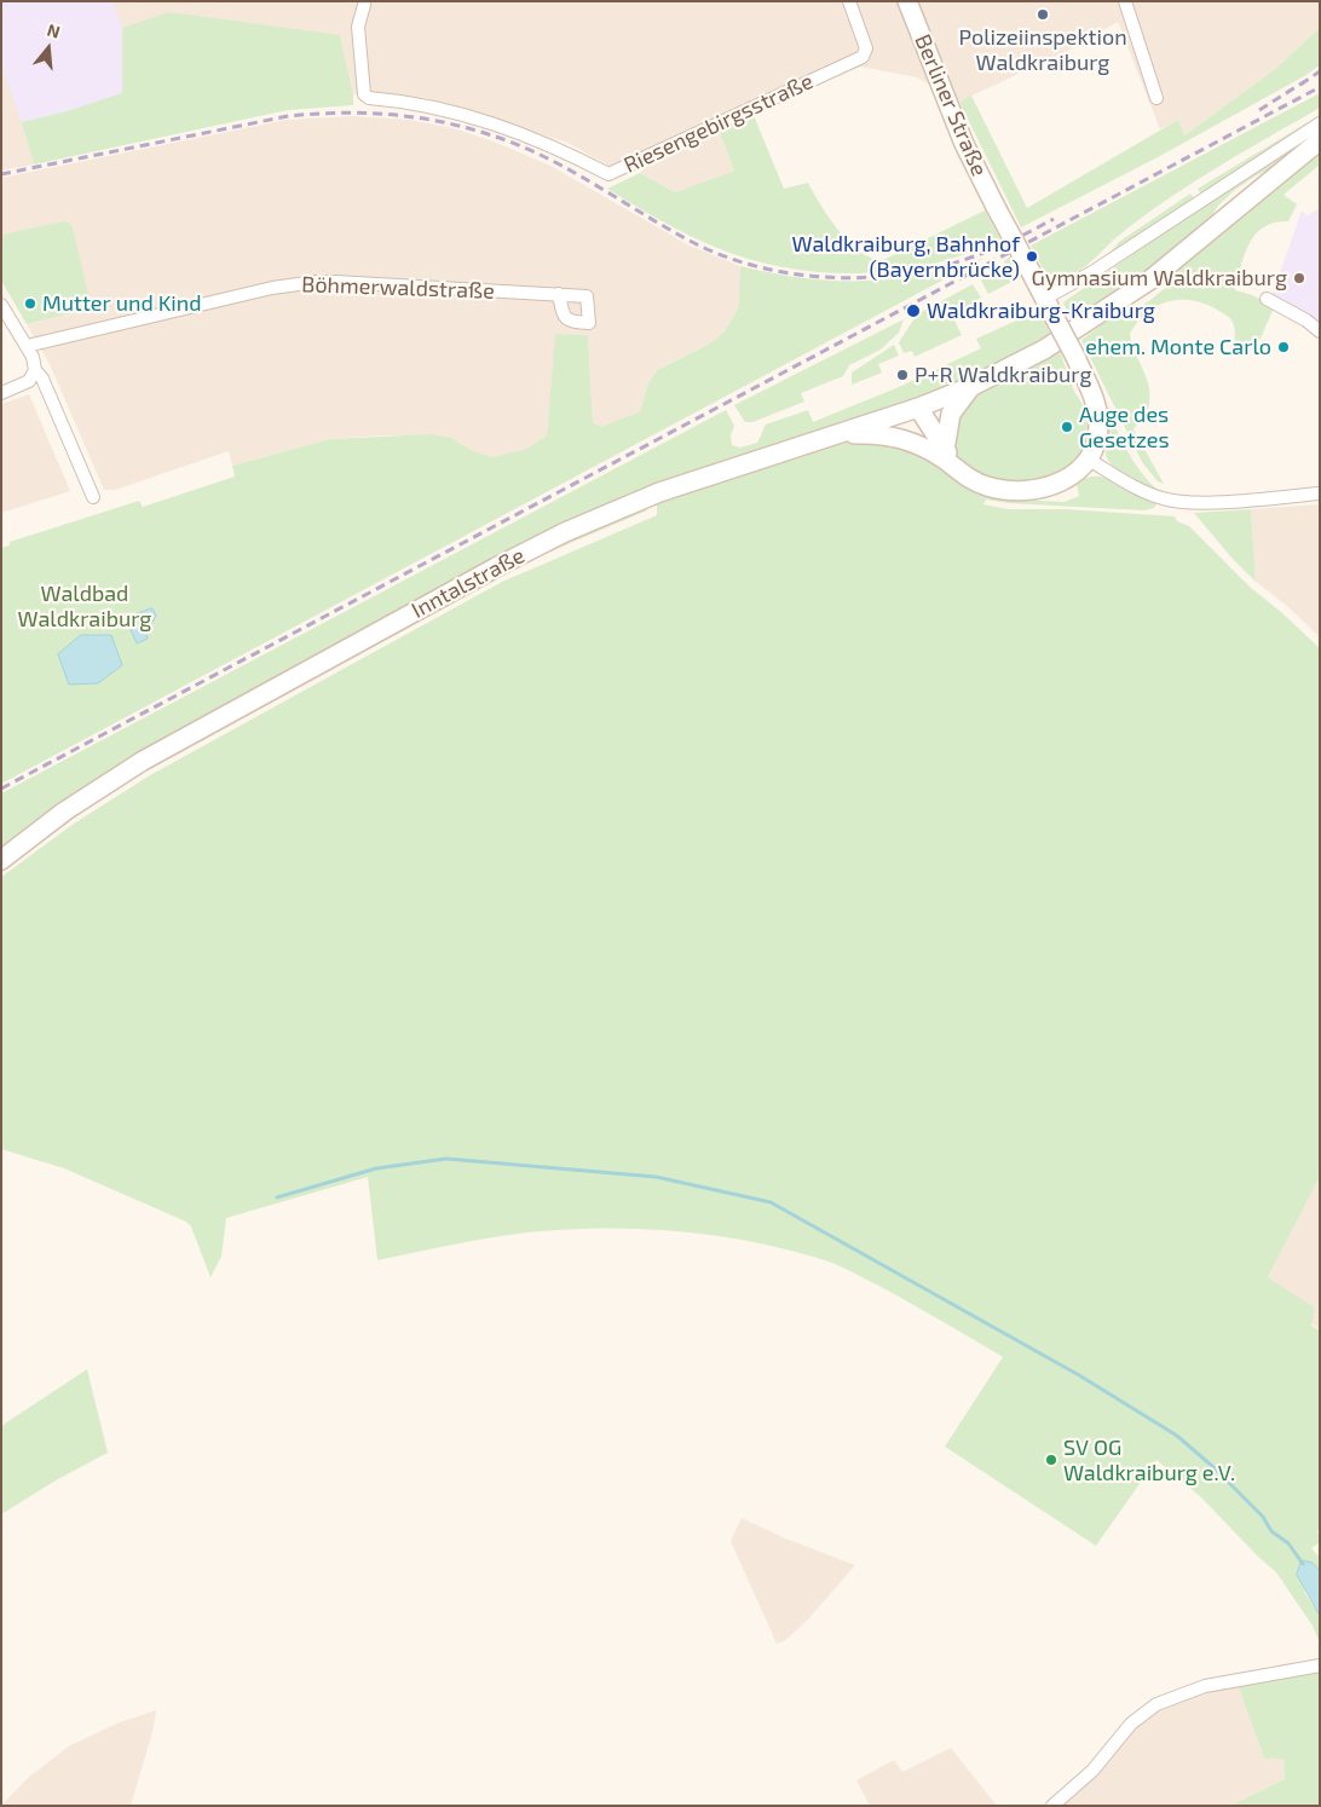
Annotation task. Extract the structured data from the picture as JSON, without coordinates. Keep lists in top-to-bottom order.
{
  "streets": {
    "main road": ["Berliner Straße", "Inntalstraße"],
    "street": ["Riesengebirgsstraße", "Böhmerwaldstraße"]
  },
  "parks": ["Waldbad Waldkraiburg"],
  "places": [
    "Polizeiinspektion Waldkraiburg",
    "Waldkraiburg, Bahnhof (Bayernbrücke)",
    "Gymnasium Waldkraiburg",
    "Mutter und Kind",
    "Waldkraiburg-Kraiburg",
    "ehem. Monte Carlo",
    "P+R Waldkraiburg",
    "Auge des Gesetzes",
    "SV OG Waldkraiburg e.V."
  ],
  "north": "top"
}
